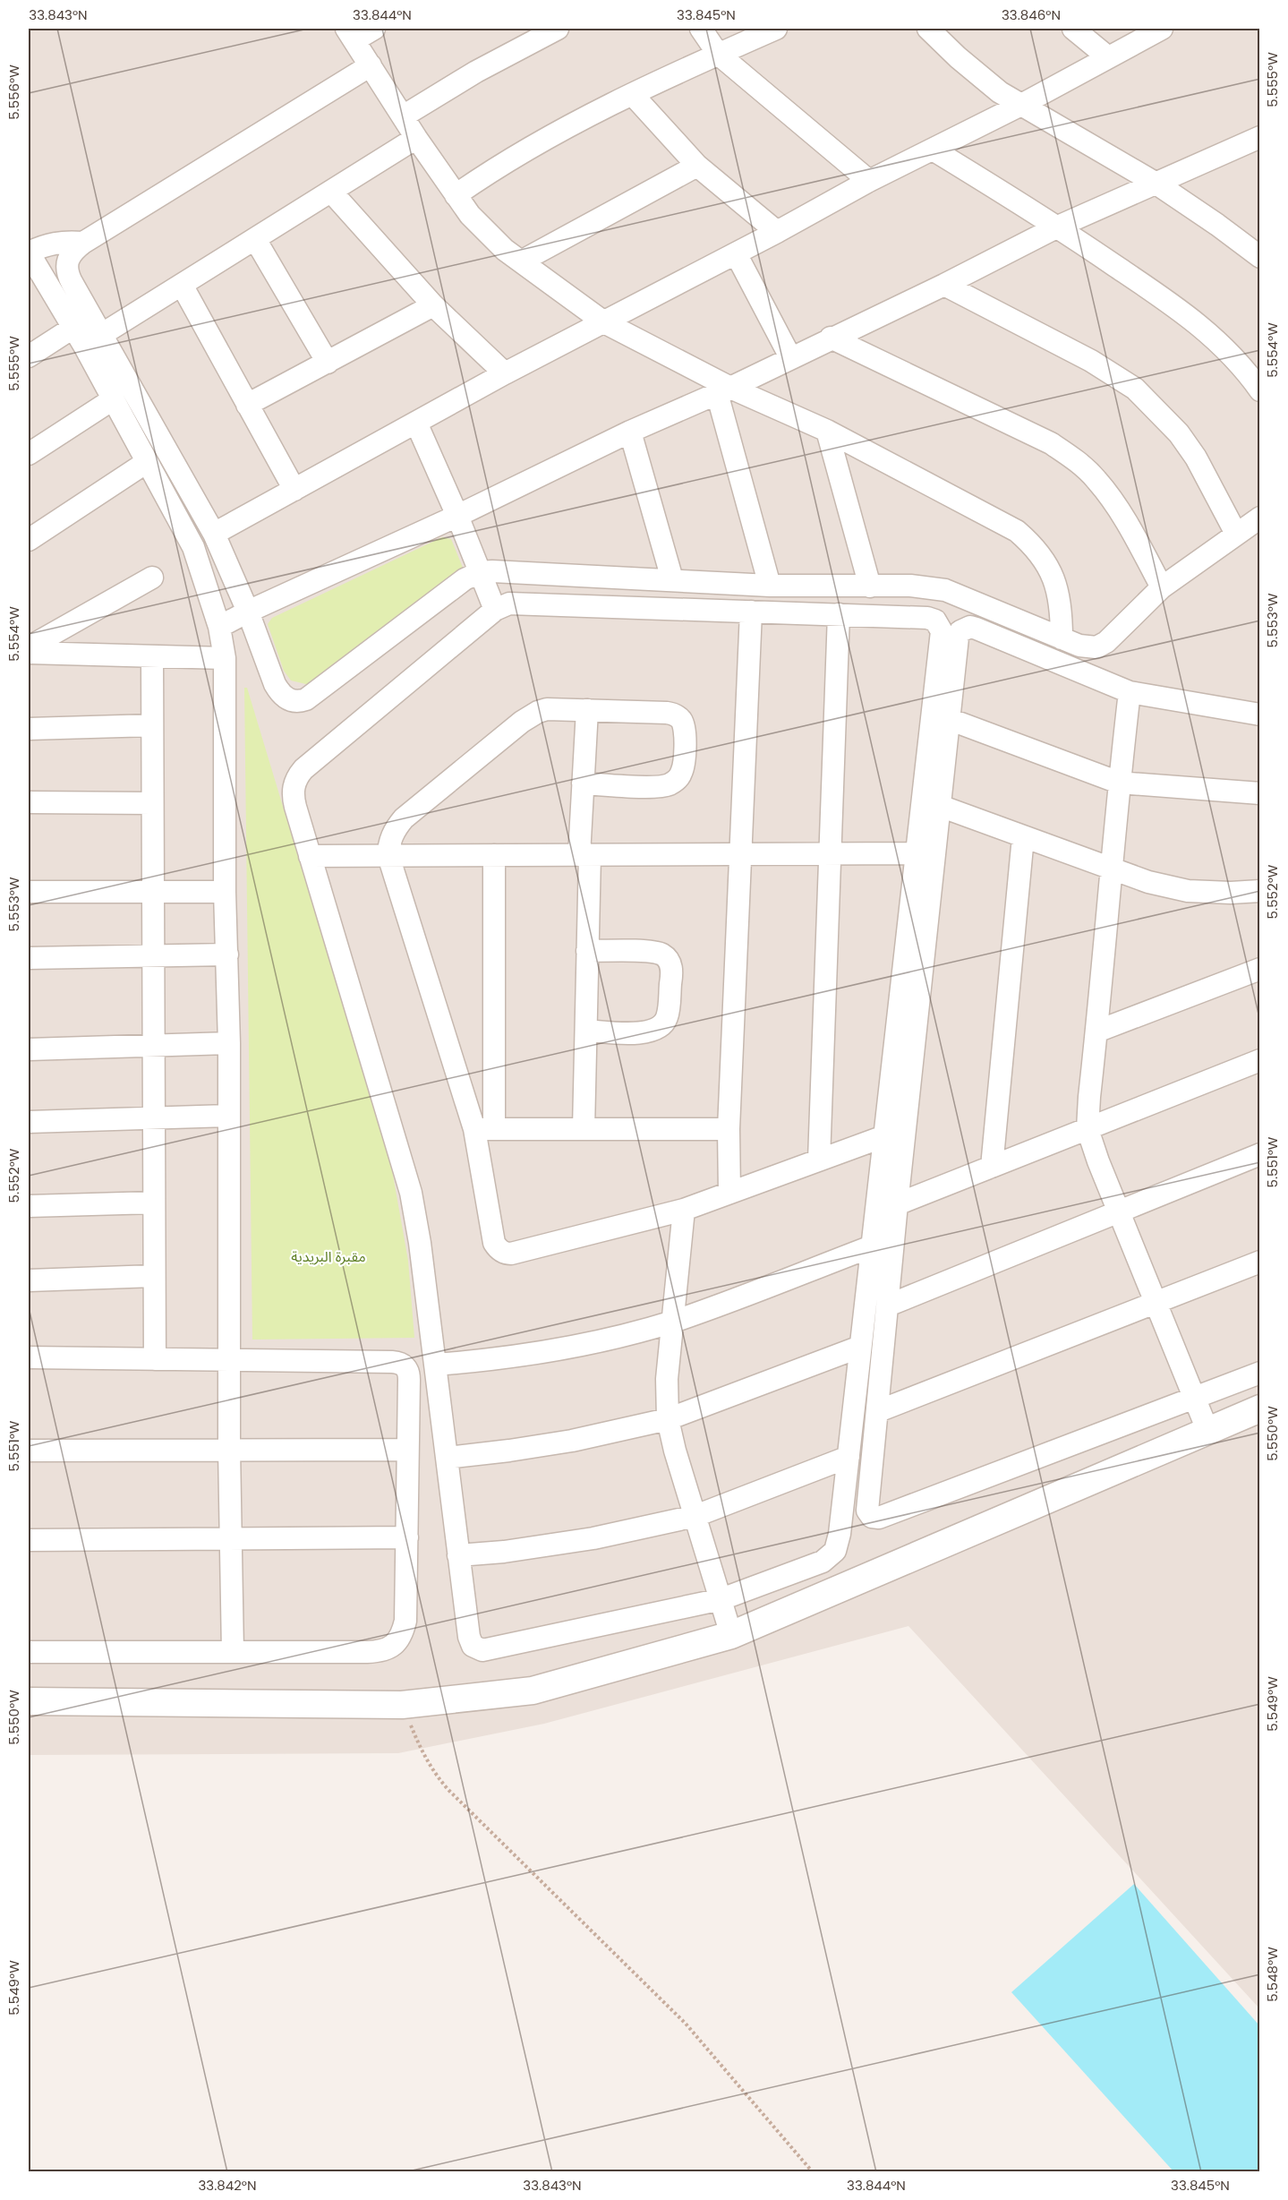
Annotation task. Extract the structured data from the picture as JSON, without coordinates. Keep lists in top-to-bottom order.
{
  "parks": ["مقبرة البريدية"],
  "coordinates": [
    "33.843°N",
    "33.844°N",
    "33.845°N",
    "33.846°N",
    "5.555°W",
    "5.556°W",
    "5.554°W",
    "5.553°W",
    "5.552°W",
    "5.551°W",
    "5.550°W",
    "5.549°W",
    "5.548°W",
    "33.842°N"
  ]
}
